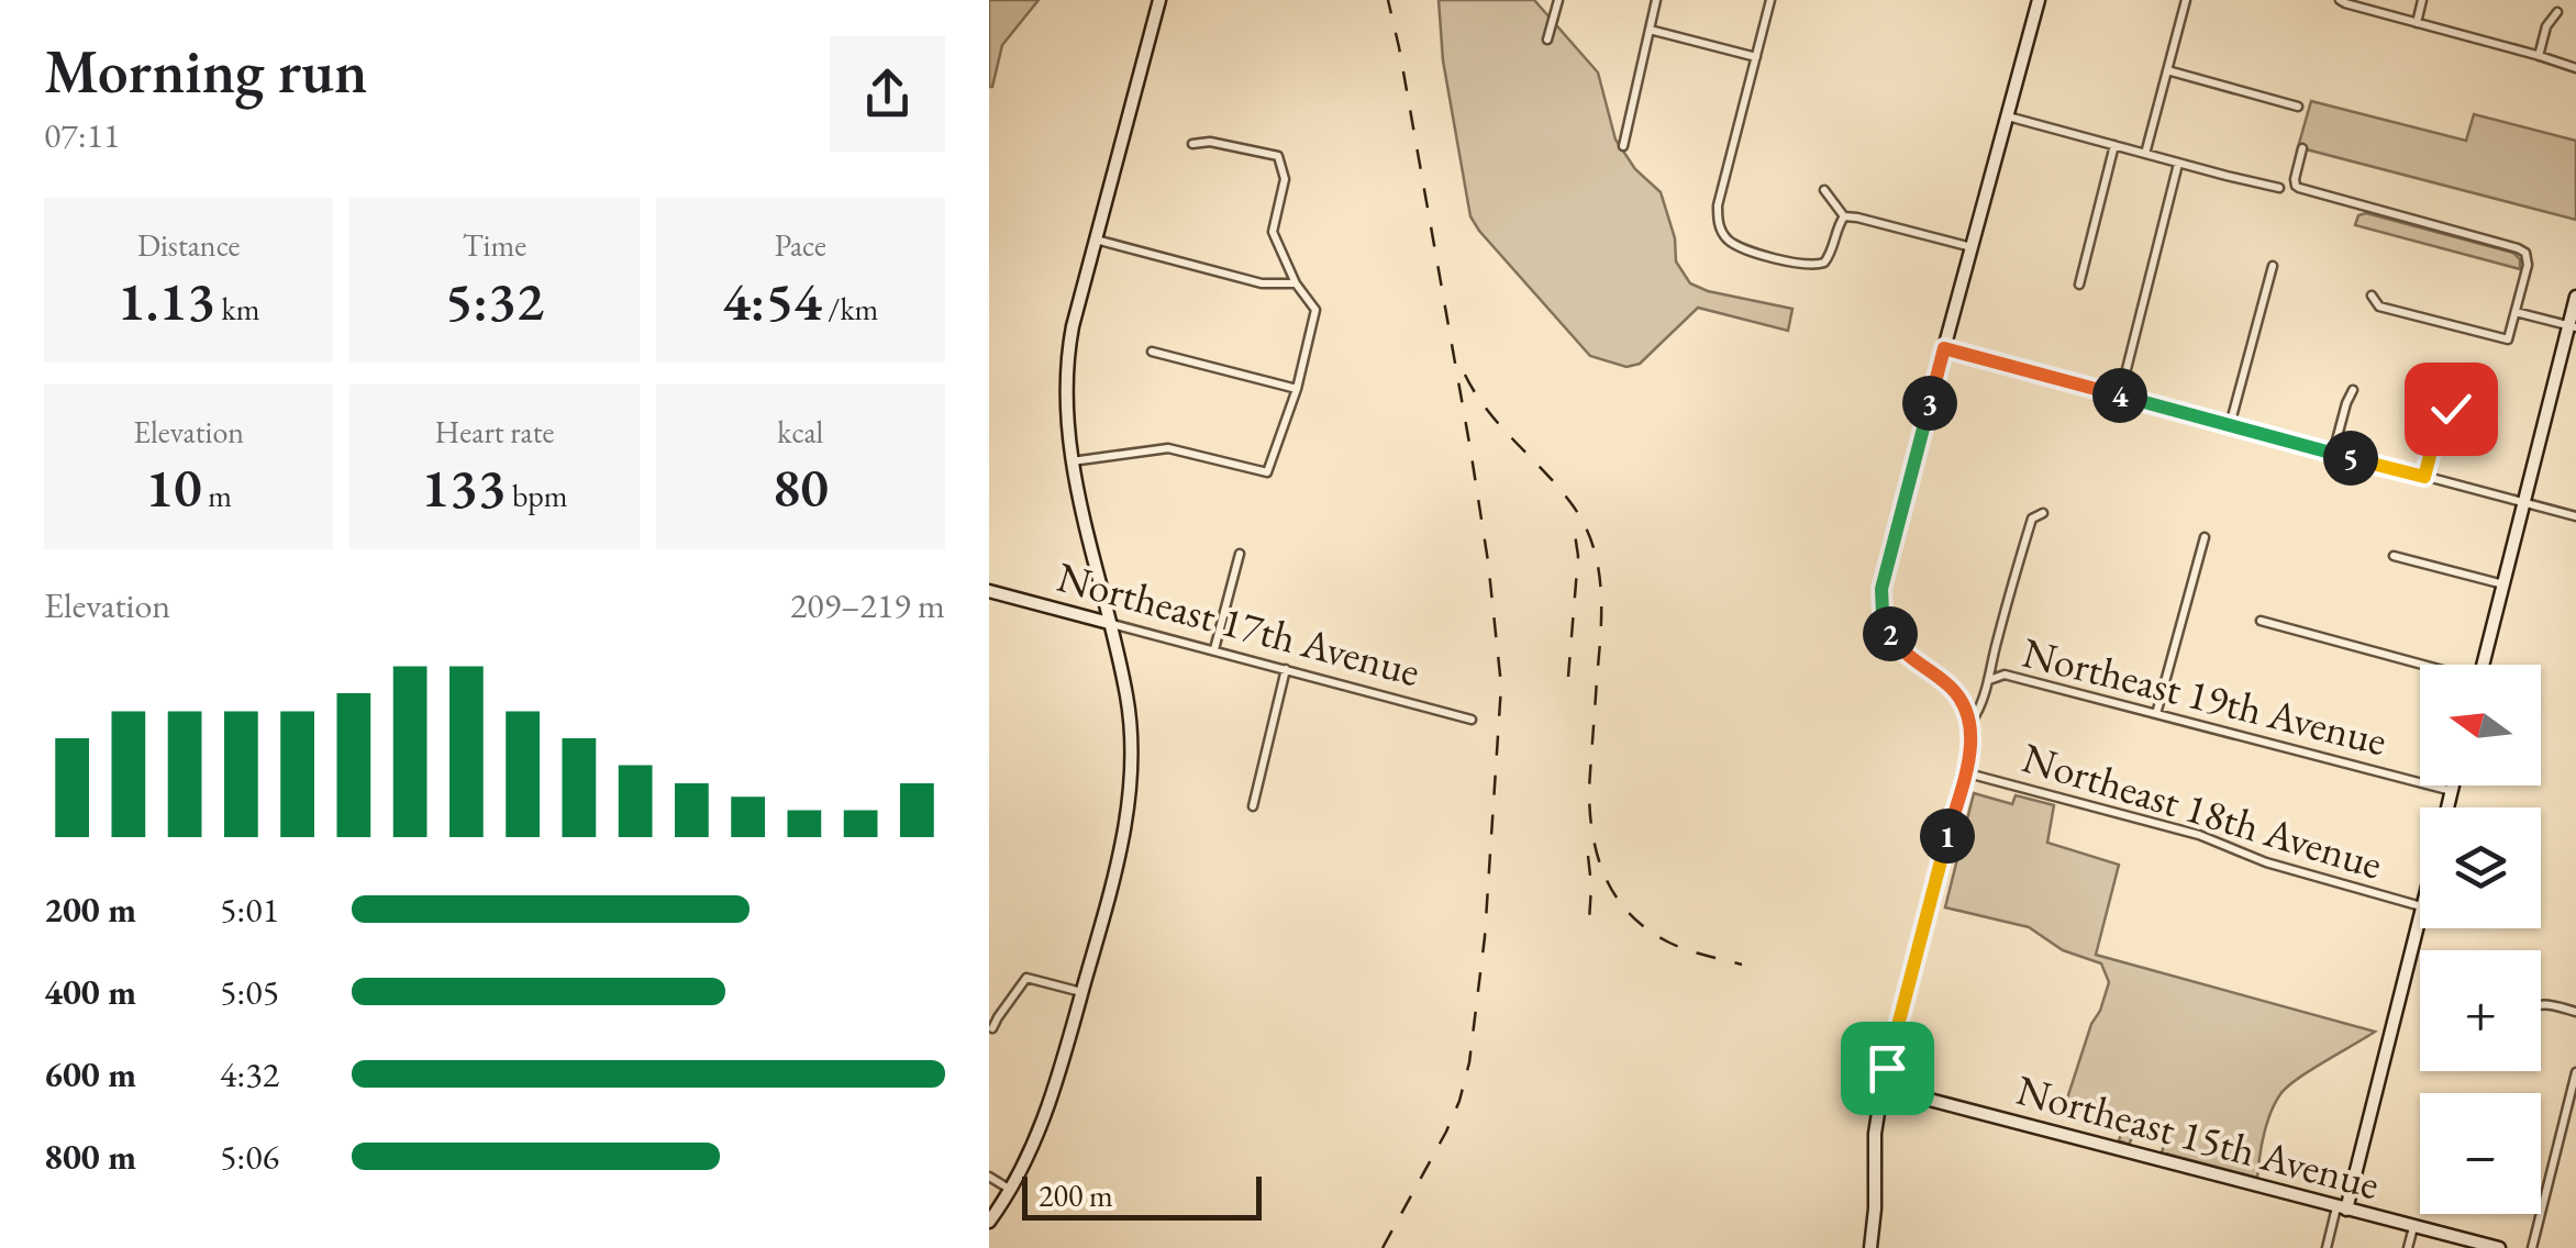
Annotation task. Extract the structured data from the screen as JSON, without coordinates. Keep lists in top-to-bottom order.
{
  "streets": {
    "street": [
      "Northeast 17th Avenue",
      "Northeast 19th Avenue",
      "Northeast 18th Avenue",
      "Northeast 15th Avenue"
    ]
  },
  "scale_bar": "200 m",
  "north": "left",
  "page": {
    "heading": ["Morning run", "07:11"],
    "stats": [
      ["Distance", "1.13 km"],
      ["Time", "5:32"],
      ["Pace", "4:54 /km"],
      ["Elevation", "10 m"],
      ["Heart rate", "133 bpm"],
      ["kcal", "80"]
    ],
    "pins": [
      "4",
      "3",
      "5",
      "2",
      "1"
    ],
    "chart": ["Elevation", "209–219 m"],
    "map_buttons": ["+", "−"],
    "list": [
      {
        "name": "200 m",
        "note": "5:01"
      },
      {
        "name": "400 m",
        "note": "5:05"
      },
      {
        "name": "600 m",
        "note": "4:32"
      },
      {
        "name": "800 m",
        "note": "5:06"
      }
    ],
    "scale": "200 m"
  }
}
